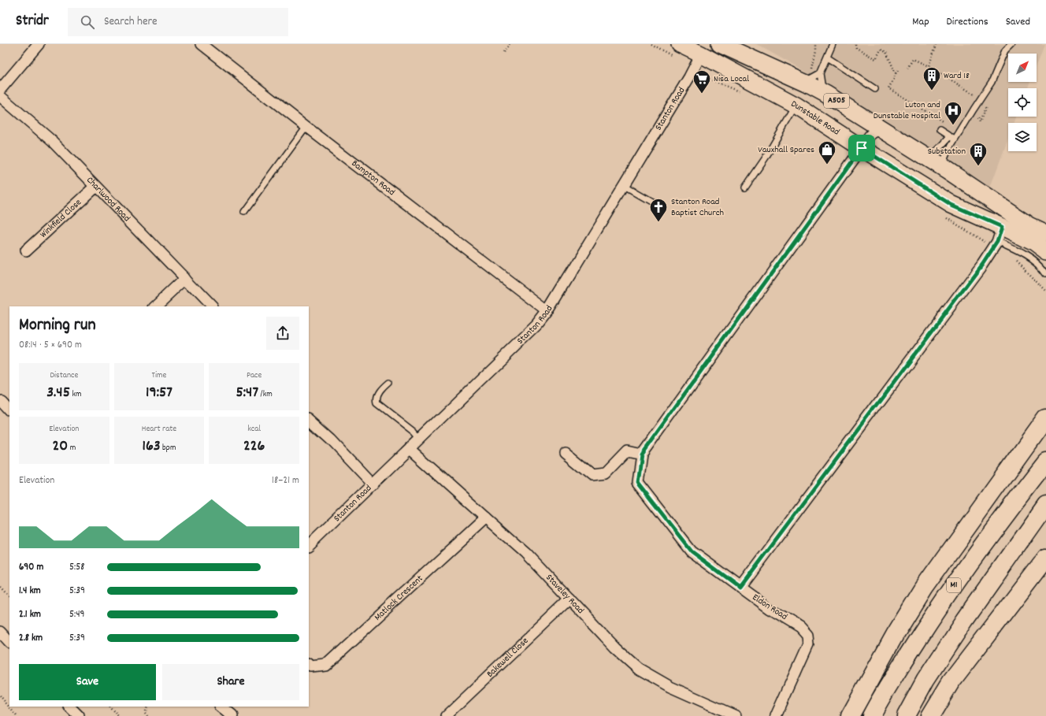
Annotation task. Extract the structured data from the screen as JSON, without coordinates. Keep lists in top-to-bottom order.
{
  "streets": {
    "highway": ["M1"],
    "main road": ["A505", "Dunstable Road"],
    "street": [
      "Stanton Road",
      "Bampton Road",
      "Charlwood Road",
      "Winkfield Close",
      "Staveley Road",
      "Matlock Crescent",
      "Eldon Road",
      "Bakewell Close"
    ]
  },
  "crossings": [
    ["A505", "Eldon Road"],
    ["Stanton Road", "Dunstable Road"],
    ["Stanton Road", "Bampton Road"],
    ["Stanton Road", "Staveley Road"],
    ["Dunstable Road", "Eldon Road"],
    ["Charlwood Road", "Winkfield Close"],
    ["Staveley Road", "Matlock Crescent"],
    ["Staveley Road", "Bakewell Close"]
  ],
  "places": {
    "building": ["Ward 18", "Substation"],
    "supermarket": ["Nisa Local"],
    "hospital": ["Luton and Dunstable Hospital"],
    "shop": ["Vauxhall Spares"],
    "church": ["Stanton Road Baptist Church"]
  },
  "north": "top right",
  "page": {
    "header": "Stridr",
    "search": "Search here",
    "nav": ["Map", "Directions", "Saved"],
    "heading": ["Morning run", "08:14 · 5 × 690 m"],
    "stats": [
      ["Distance", "3.45 km"],
      ["Time", "19:57"],
      ["Pace", "5:47 /km"],
      ["Elevation", "20 m"],
      ["Heart rate", "163 bpm"],
      ["kcal", "226"]
    ],
    "chart": ["Elevation", "18–21 m"],
    "list": [
      {
        "name": "690 m",
        "note": "5:58"
      },
      {
        "name": "1.4 km",
        "note": "5:39"
      },
      {
        "name": "2.1 km",
        "note": "5:49"
      },
      {
        "name": "2.8 km",
        "note": "5:39"
      }
    ],
    "buttons": ["Save", "Share"]
  }
}
